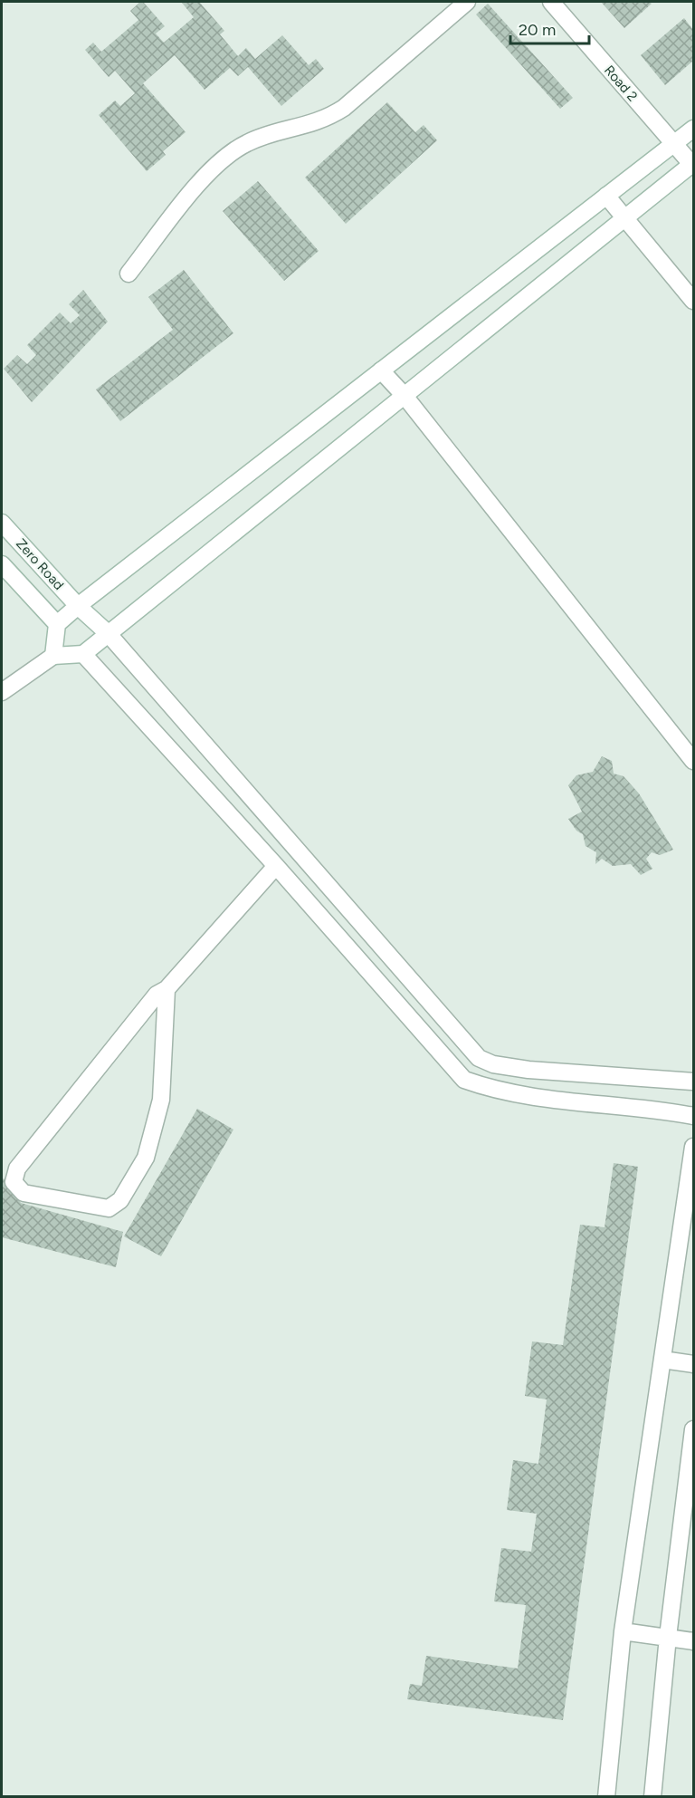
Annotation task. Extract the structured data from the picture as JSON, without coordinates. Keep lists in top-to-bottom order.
{
  "streets": {
    "street": ["Road 2", "Zero Road"]
  },
  "scale_bar": "20 m"
}
